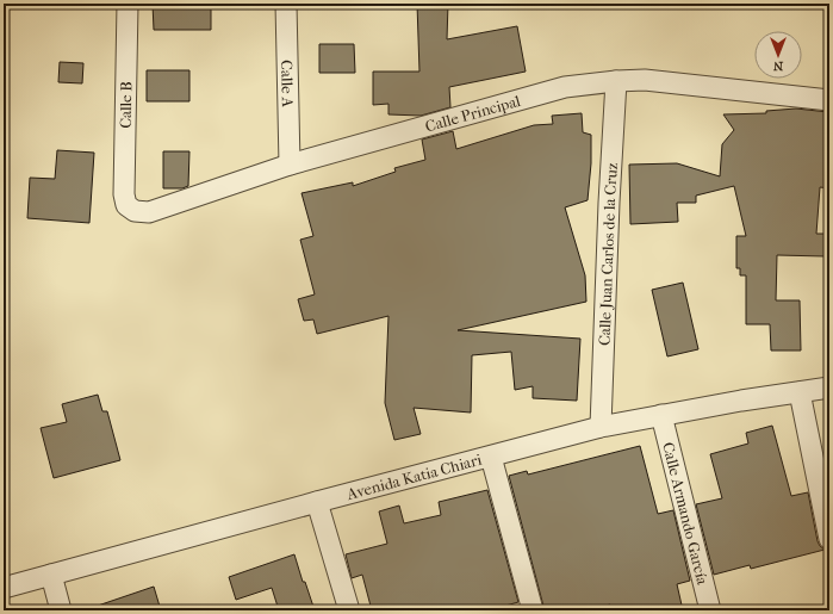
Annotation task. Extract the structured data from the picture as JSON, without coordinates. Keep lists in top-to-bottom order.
{
  "streets": {
    "street": [
      "Calle A",
      "Calle B",
      "Calle Principal",
      "Calle Juan Carlos de la Cruz",
      "Avenida Katia Chiari",
      "Calle Armando García"
    ]
  },
  "crossings": [
    ["Calle A", "Calle Principal"],
    ["Calle B", "Calle Principal"],
    ["Calle Principal", "Calle Juan Carlos de la Cruz"],
    ["Calle Juan Carlos de la Cruz", "Avenida Katia Chiari"],
    ["Avenida Katia Chiari", "Calle Armando García"]
  ],
  "north": "bottom"
}
